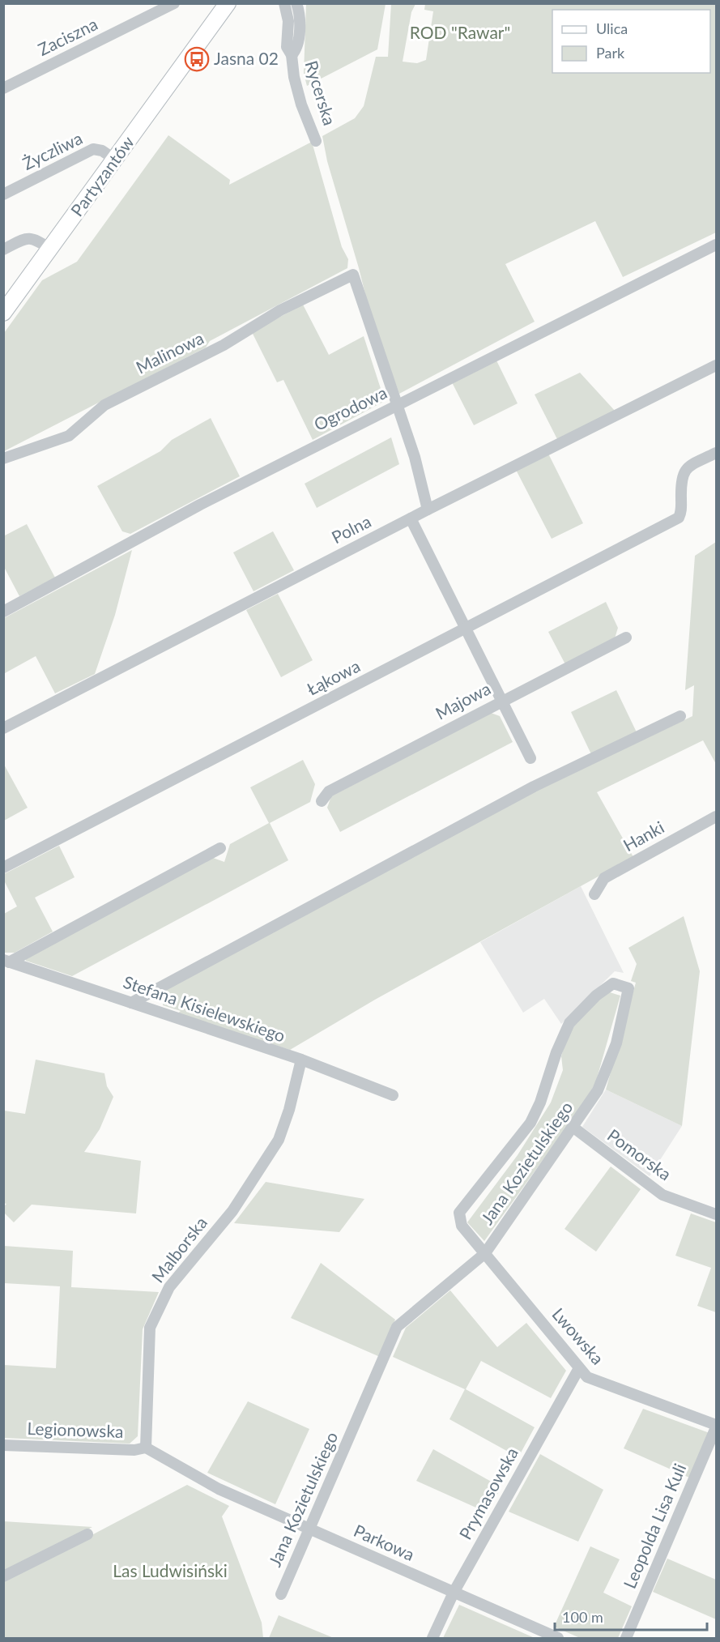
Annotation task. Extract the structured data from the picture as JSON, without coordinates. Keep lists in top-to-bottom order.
{
  "streets": {
    "street": [
      "Zaciszna",
      "Rycerska",
      "Życzliwa",
      "Partyzantów",
      "Malinowa",
      "Ogrodowa",
      "Polna",
      "Łąkowa",
      "Majowa",
      "Hanki",
      "Stefana Kisielewskiego",
      "Pomorska",
      "Jana Kozietulskiego",
      "Malborska",
      "Lwowska",
      "Legionowska",
      "Prymasowska",
      "Leopolda Lisa Kuli",
      "Parkowa"
    ]
  },
  "crossings": [
    ["Życzliwa", "Partyzantów"],
    ["Malinowa", "Ogrodowa"],
    ["Stefana Kisielewskiego", "Malborska"],
    ["Pomorska", "Jana Kozietulskiego"],
    ["Jana Kozietulskiego", "Lwowska"],
    ["Jana Kozietulskiego", "Parkowa"],
    ["Malborska", "Legionowska"],
    ["Malborska", "Parkowa"],
    ["Lwowska", "Prymasowska"],
    ["Lwowska", "Leopolda Lisa Kuli"],
    ["Legionowska", "Parkowa"],
    ["Prymasowska", "Parkowa"]
  ],
  "parks": ["ROD \"Rawar\"", "Las Ludwisiński"],
  "places": {
    "bus stop": ["Jasna 02"]
  },
  "legend": ["Ulica", "Park"],
  "scale_bar": "100 m"
}
